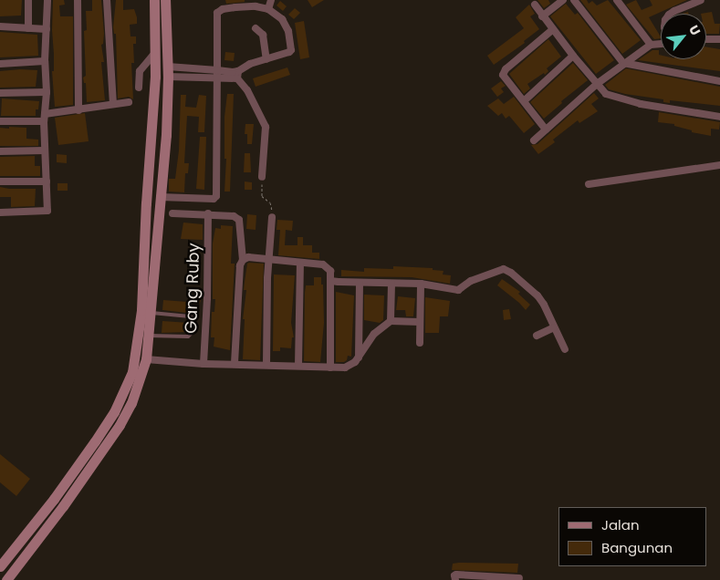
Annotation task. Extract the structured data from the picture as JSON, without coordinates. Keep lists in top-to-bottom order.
{
  "streets": {
    "street": ["Gang Ruby"]
  },
  "legend": ["Jalan", "Bangunan"],
  "north": "top right"
}
